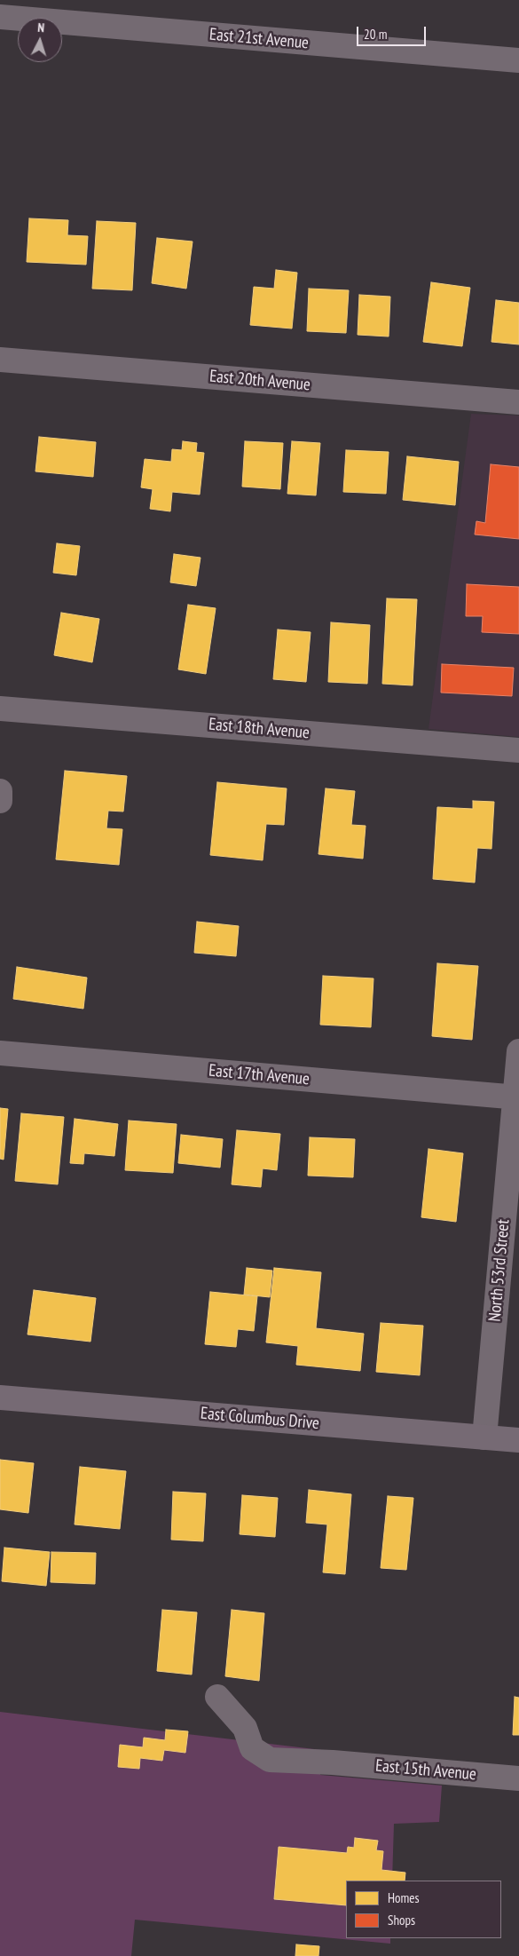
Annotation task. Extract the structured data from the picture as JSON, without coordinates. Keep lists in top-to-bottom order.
{
  "streets": {
    "main road": ["East Columbus Drive"],
    "street": [
      "East 21st Avenue",
      "East 20th Avenue",
      "East 18th Avenue",
      "East 17th Avenue",
      "North 53rd Street",
      "East 15th Avenue"
    ]
  },
  "crossings": [
    ["East 17th Avenue", "North 53rd Street"],
    ["North 53rd Street", "East Columbus Drive"]
  ],
  "legend": ["Homes", "Shops"],
  "scale_bar": "20 m",
  "north": "top"
}
